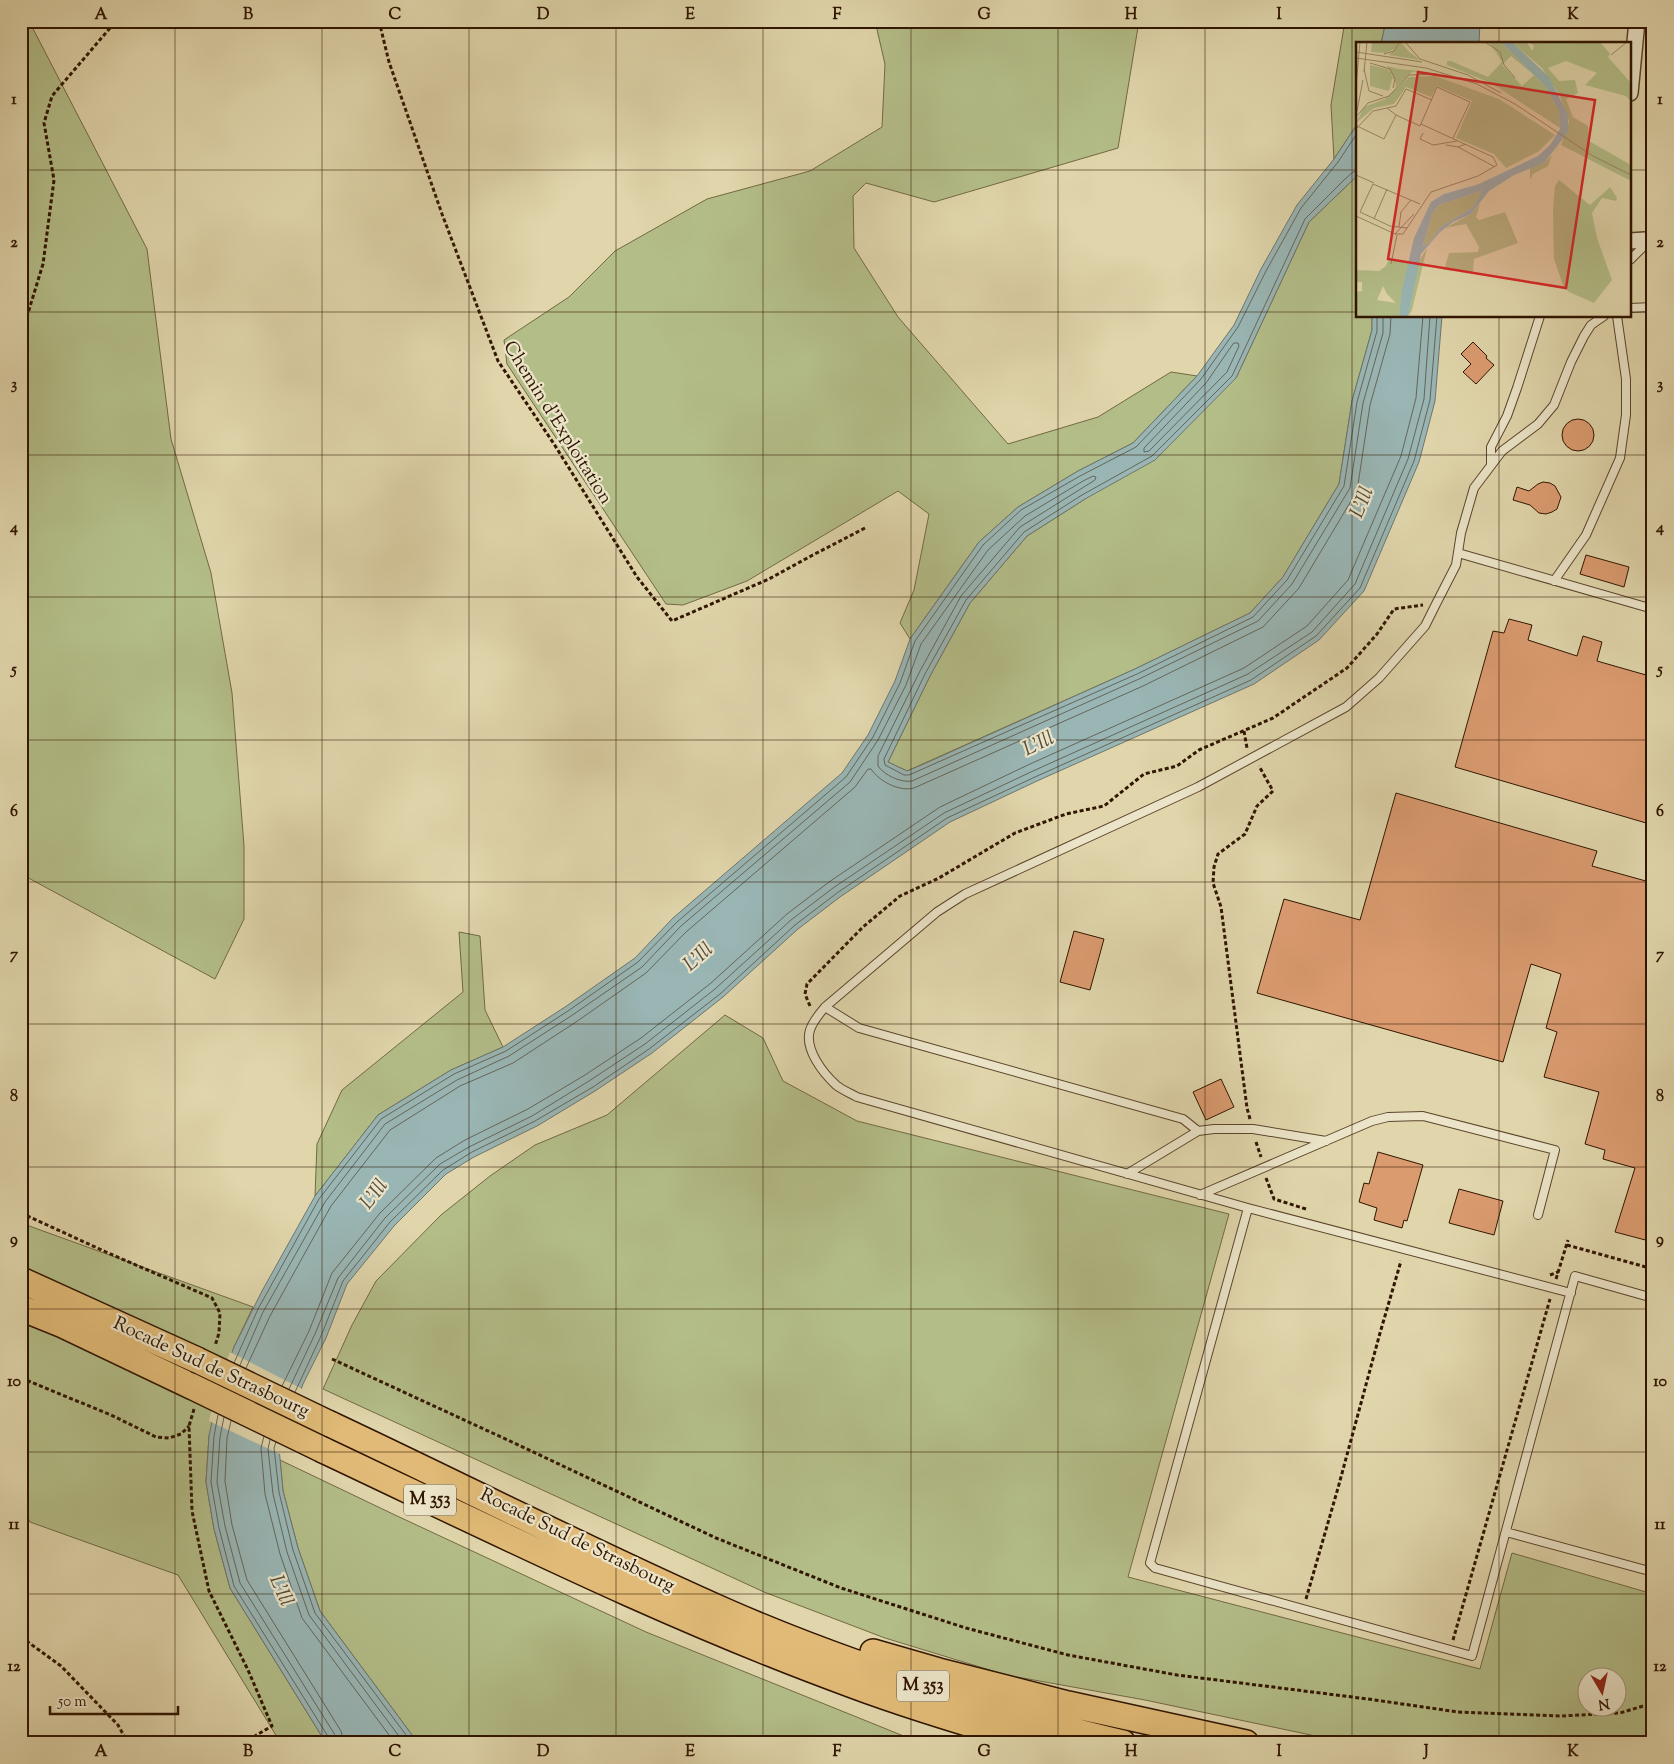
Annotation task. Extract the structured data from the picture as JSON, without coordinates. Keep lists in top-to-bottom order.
{
  "streets": {
    "highway": ["Rocade Sud de Strasbourg", "M 353"],
    "path": ["Chemin d'Exploitation"]
  },
  "water": ["L'Ill"],
  "scale_bar": "50 m",
  "north": "bottom",
  "grid": {
    "columns": [
      "A",
      "B",
      "C",
      "D",
      "E",
      "F",
      "G",
      "H",
      "I",
      "J",
      "K"
    ],
    "rows": [
      "1",
      "2",
      "3",
      "4",
      "5",
      "6",
      "7",
      "8",
      "9",
      "10",
      "11",
      "12"
    ]
  }
}
